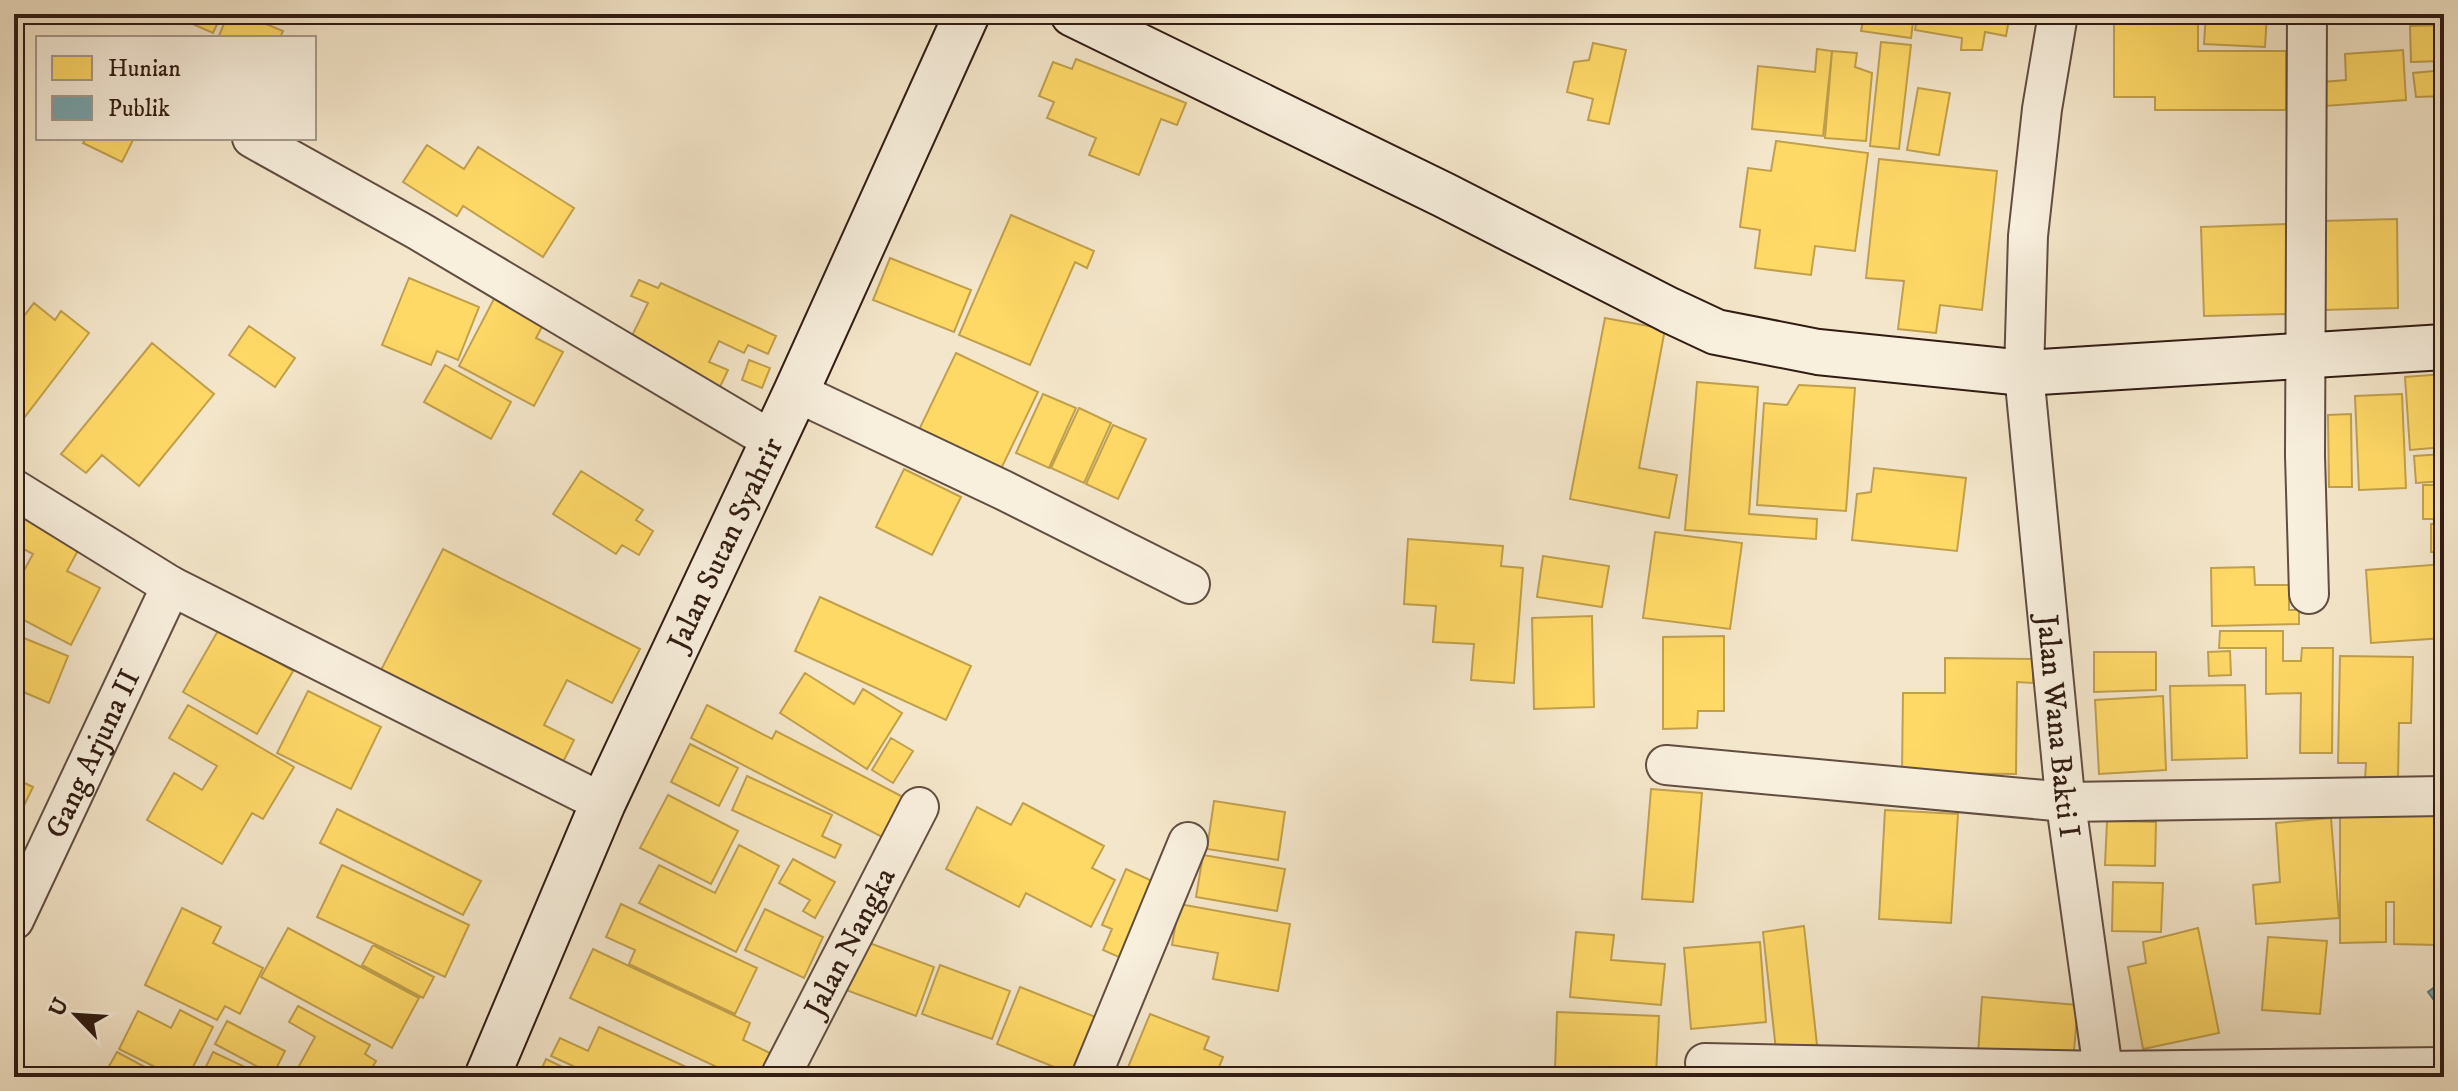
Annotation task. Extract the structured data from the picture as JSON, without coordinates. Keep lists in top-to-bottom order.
{
  "streets": {
    "street": [
      "Jalan Sutan Syahrir",
      "Jalan Wana Bakti I",
      "Gang Arjuna II",
      "Jalan Nangka"
    ]
  },
  "legend": ["Hunian", "Publik"],
  "north": "top left"
}
